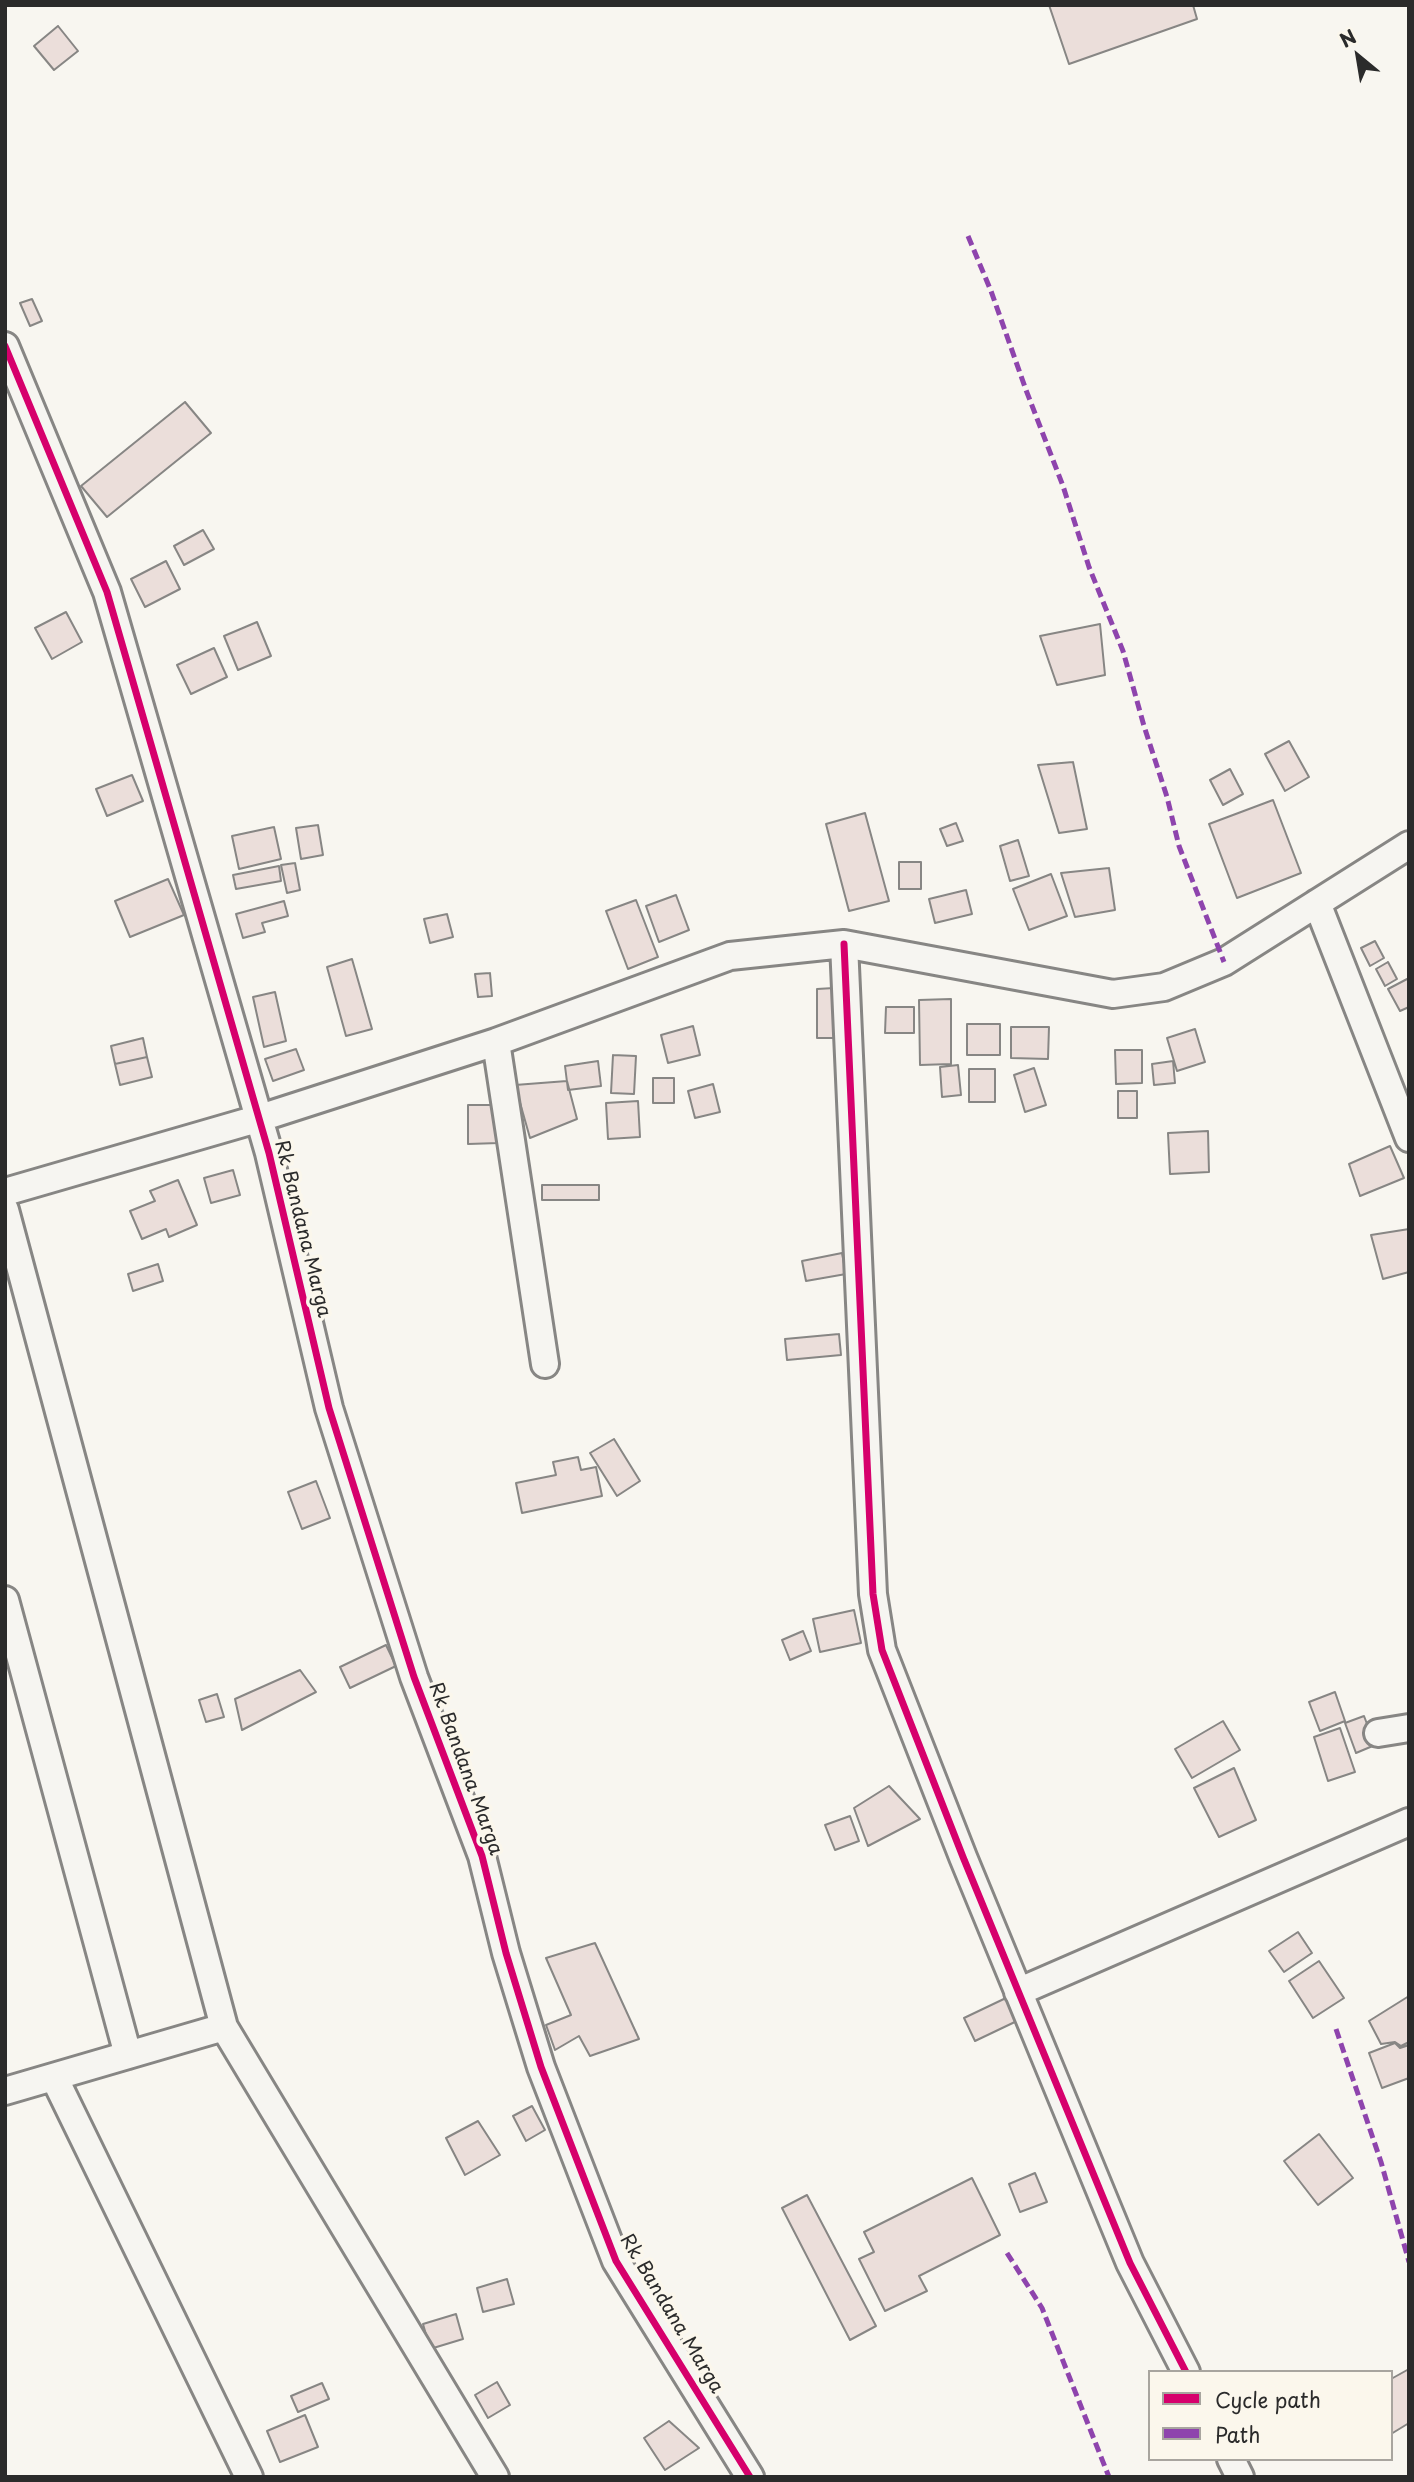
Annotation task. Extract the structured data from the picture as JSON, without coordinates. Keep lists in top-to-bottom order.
{
  "streets": {
    "street": ["Rk Bandana Marga"]
  },
  "legend": ["Cycle path", "Path"],
  "north": "top left"
}
